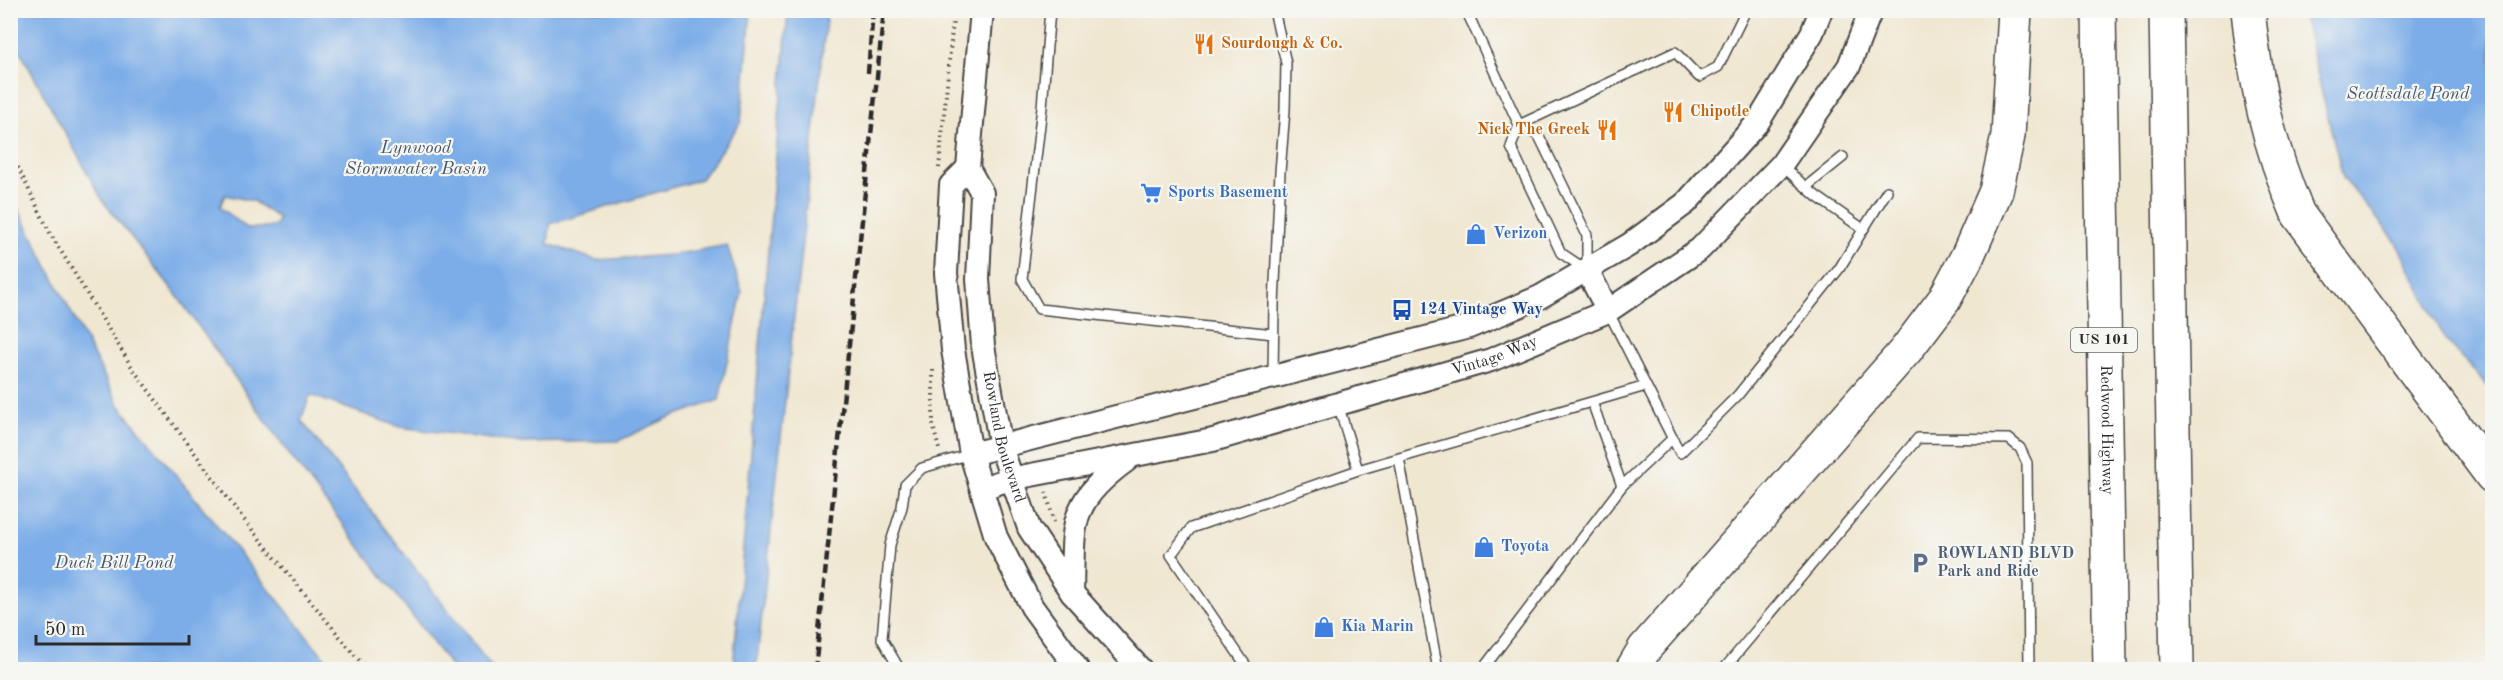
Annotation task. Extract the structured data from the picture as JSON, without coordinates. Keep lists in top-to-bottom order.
{
  "streets": {
    "highway": ["US 101", "Redwood Highway"],
    "street": ["Vintage Way", "Rowland Boulevard"]
  },
  "crossings": [
    ["Vintage Way", "Rowland Boulevard"]
  ],
  "water": ["Scottsdale Pond", "Lynwood Stormwater Basin", "Duck Bill Pond"],
  "places": {
    "restaurant": ["Sourdough & Co.", "Chipotle", "Nick The Greek"],
    "supermarket": ["Sports Basement"],
    "shop": ["Verizon", "Toyota", "Kia Marin"],
    "bus stop": ["124 Vintage Way"],
    "parking": ["ROWLAND BLVD Park and Ride"]
  },
  "scale_bar": "50 m"
}
